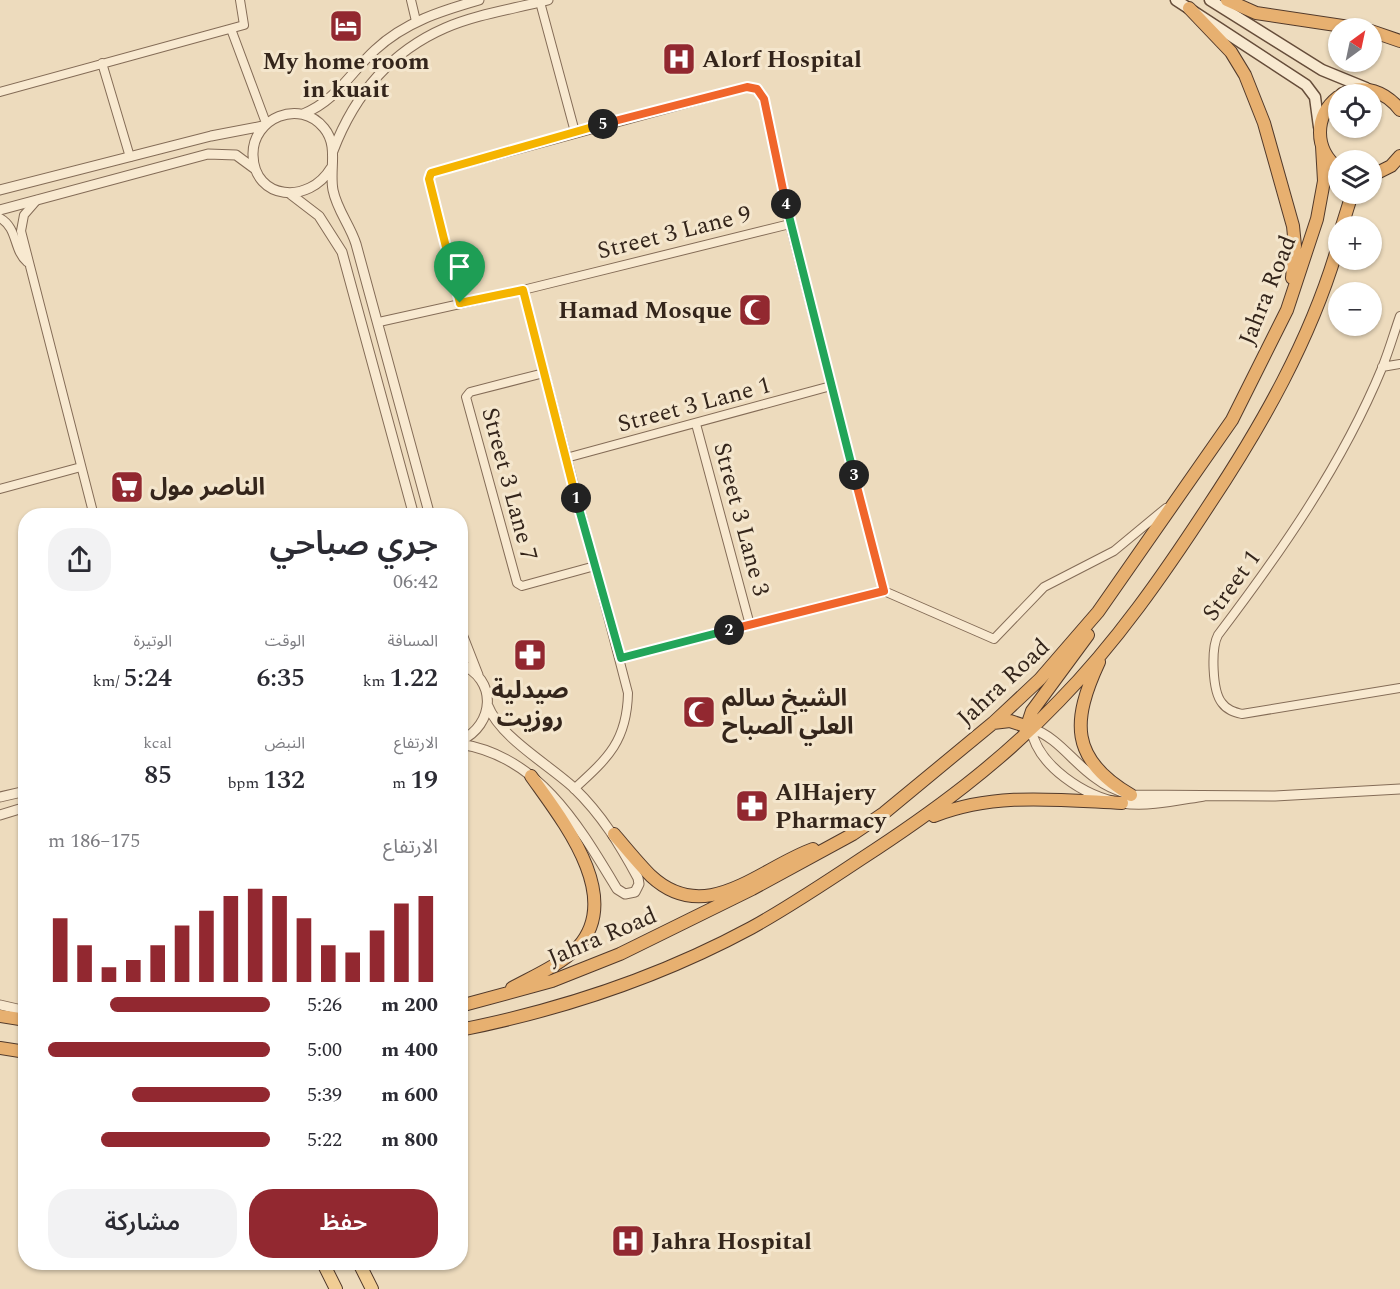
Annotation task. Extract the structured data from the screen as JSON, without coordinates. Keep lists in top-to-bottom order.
{
  "streets": {
    "highway": ["Jahra Road"],
    "street": [
      "Street 3 Lane 9",
      "Street 3 Lane 1",
      "Street 3 Lane 7",
      "Street 3 Lane 3",
      "Street 1"
    ]
  },
  "crossings": [
    ["Street 3 Lane 1", "Street 3 Lane 3"]
  ],
  "places": {
    "hotel": ["My home room in kuait"],
    "hospital": ["Alorf Hospital", "Jahra Hospital"],
    "mosque": ["Hamad Mosque", "الشيخ سالم العلي الصباح"],
    "supermarket": ["الناصر مول"],
    "pharmacy": ["صيدلية روزيت", "AlHajery Pharmacy"]
  },
  "north": "top right",
  "page": {
    "map_buttons": ["+", "−"],
    "pins": [
      "5",
      "4",
      "3",
      "1",
      "2"
    ],
    "heading": ["جري صباحي", "06:42"],
    "stats": [
      ["المسافة", "1.22 km"],
      ["الوقت", "6:35"],
      ["الوتيرة", "5:24 /km"],
      ["الارتفاع", "19 m"],
      ["النبض", "132 bpm"],
      ["kcal", "85"]
    ],
    "chart": ["الارتفاع", "175–186 m"],
    "list": [
      {
        "name": "200 m",
        "note": "5:26"
      },
      {
        "name": "400 m",
        "note": "5:00"
      },
      {
        "name": "600 m",
        "note": "5:39"
      },
      {
        "name": "800 m",
        "note": "5:22"
      }
    ],
    "buttons": ["حفظ", "مشاركة"]
  }
}
